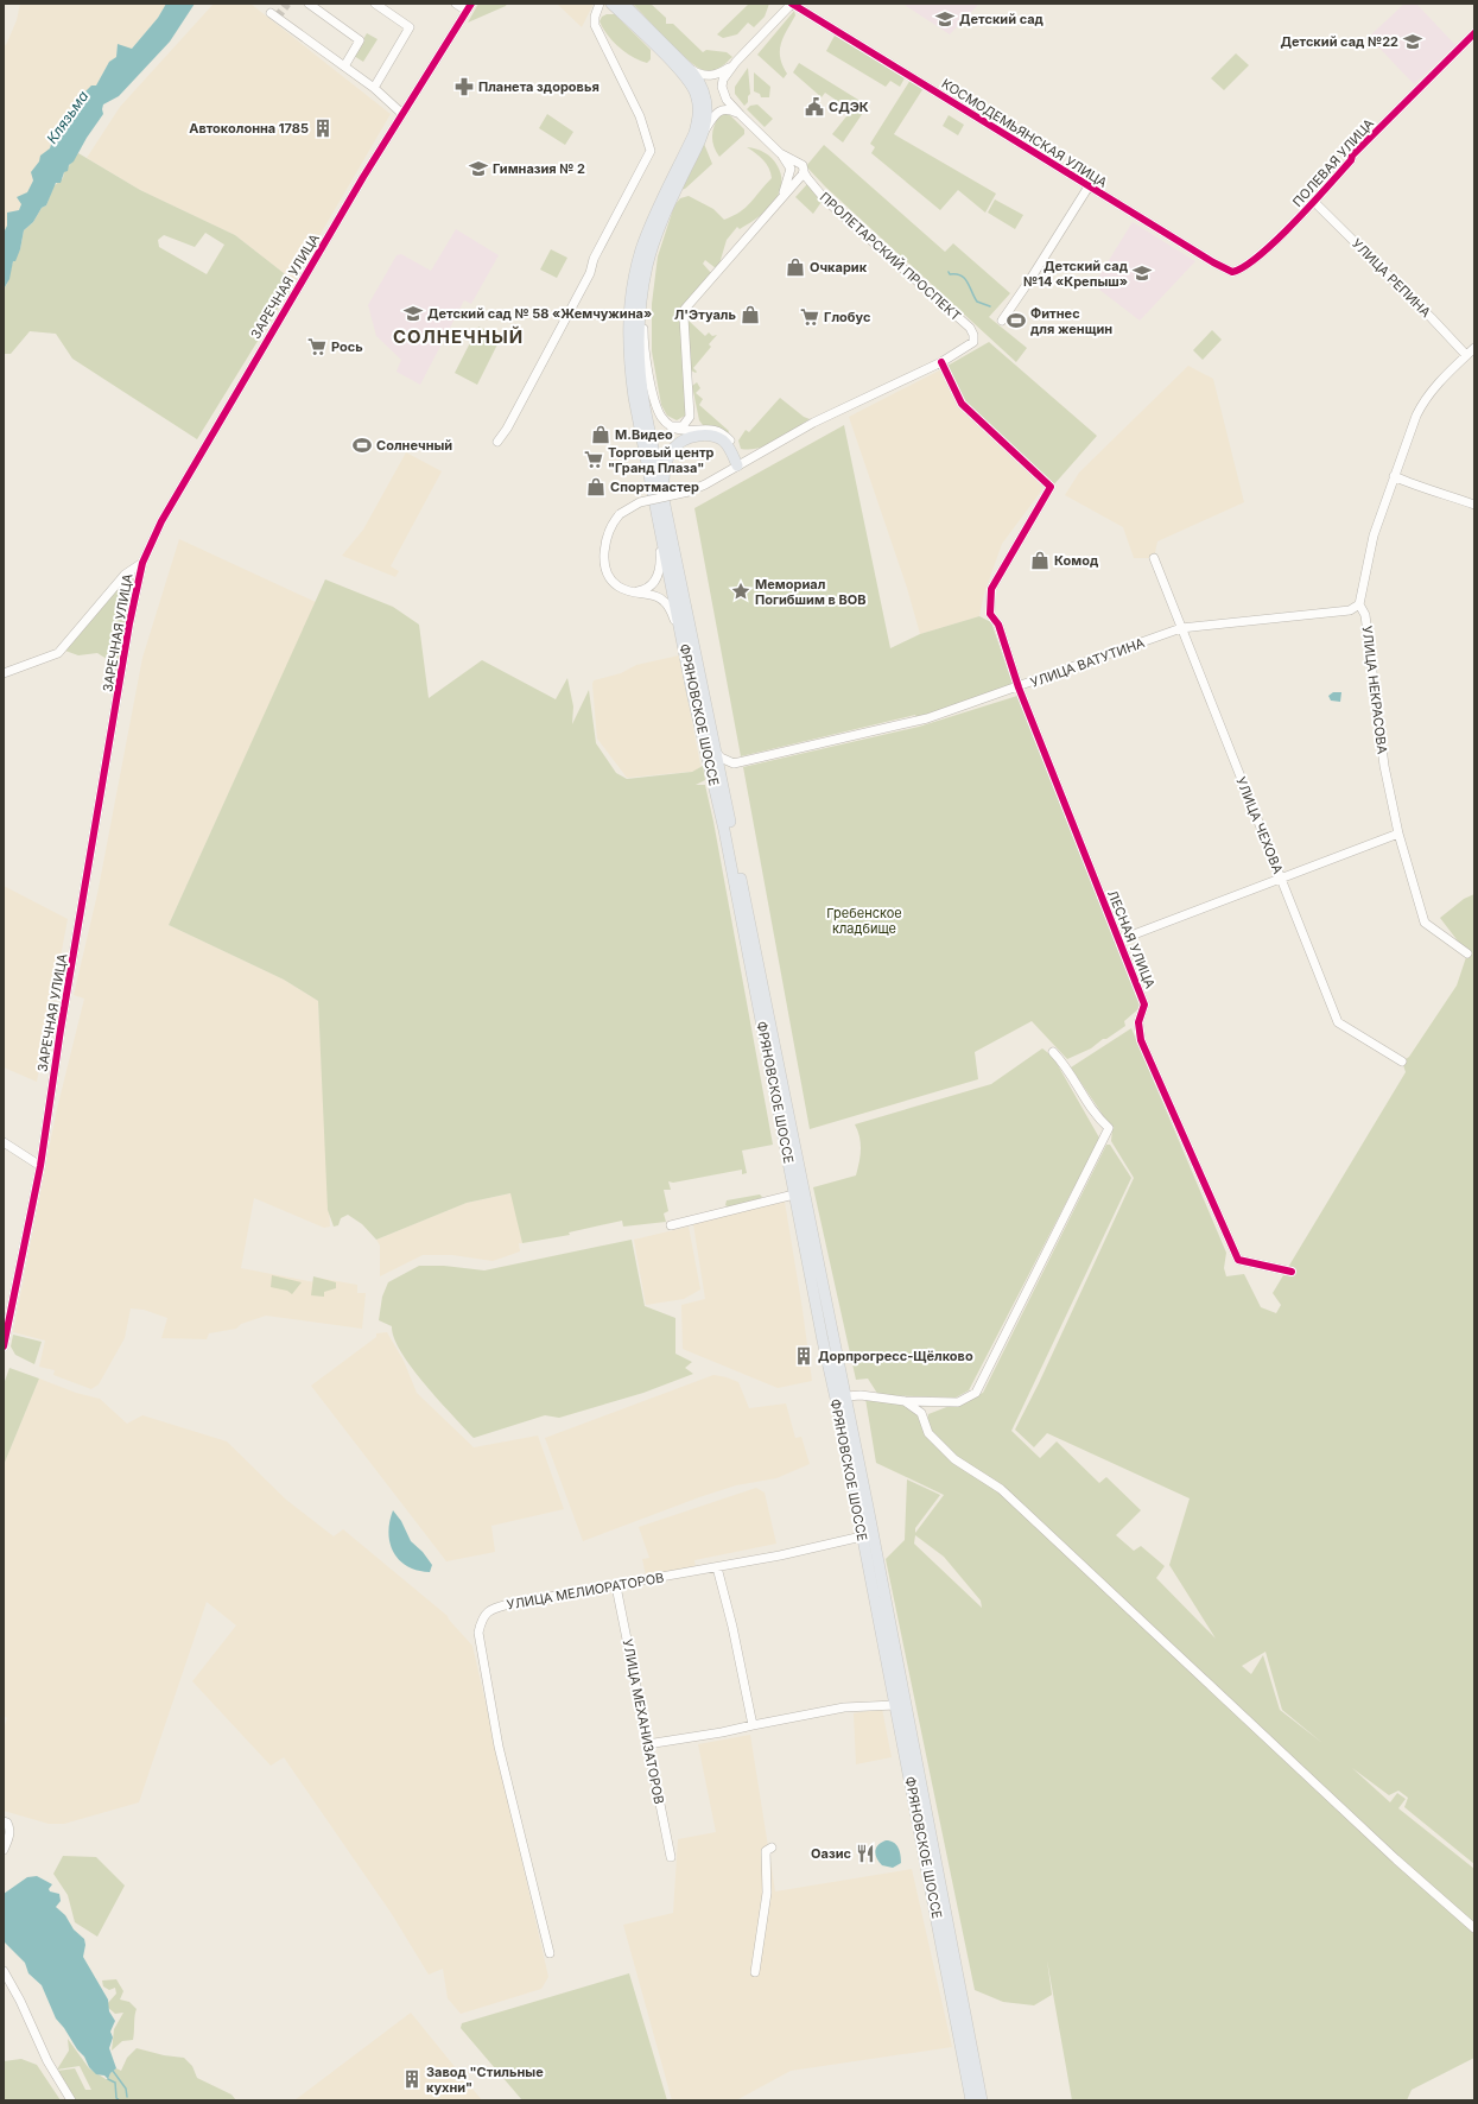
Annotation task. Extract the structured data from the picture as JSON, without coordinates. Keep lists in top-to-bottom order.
{
  "streets": {
    "main road": ["ФРЯНОВСКОЕ ШОССЕ"],
    "street": [
      "КОСМОДЕМЬЯНСКАЯ УЛИЦА",
      "ПОЛЕВАЯ УЛИЦА",
      "ПРОЛЕТАРСКИЙ ПРОСПЕКТ",
      "УЛИЦА РЕПИНА",
      "ЗАРЕЧНАЯ УЛИЦА",
      "УЛИЦА ВАТУТИНА",
      "УЛИЦА НЕКРАСОВА",
      "УЛИЦА ЧЕХОВА",
      "ЛЕСНАЯ УЛИЦА",
      "УЛИЦА МЕЛИОРАТОРОВ",
      "УЛИЦА МЕХАНИЗАТОРОВ"
    ]
  },
  "crossings": [
    ["КОСМОДЕМЬЯНСКАЯ УЛИЦА", "ПОЛЕВАЯ УЛИЦА"],
    ["ПОЛЕВАЯ УЛИЦА", "УЛИЦА РЕПИНА"],
    ["ПРОЛЕТАРСКИЙ ПРОСПЕКТ", "ЛЕСНАЯ УЛИЦА"],
    ["УЛИЦА ВАТУТИНА", "УЛИЦА НЕКРАСОВА"],
    ["УЛИЦА ВАТУТИНА", "УЛИЦА ЧЕХОВА"],
    ["УЛИЦА ВАТУТИНА", "ЛЕСНАЯ УЛИЦА"],
    ["ФРЯНОВСКОЕ ШОССЕ", "УЛИЦА МЕЛИОРАТОРОВ"],
    ["УЛИЦА МЕЛИОРАТОРОВ", "УЛИЦА МЕХАНИЗАТОРОВ"]
  ],
  "districts": ["СОЛНЕЧНЫЙ"],
  "water": ["Клязьма"],
  "parks": ["Гребенское кладбище"],
  "places": {
    "school or university": [
      "Детский сад",
      "Детский сад №22",
      "Гимназия № 2",
      "Детский сад №14 «Крепыш»",
      "Детский сад № 58 «Жемчужина»"
    ],
    "pharmacy": ["Планета здоровья"],
    "public building": ["СДЭК"],
    "building": ["Автоколонна 1785", "Дорпрогресс-Щёлково", "Завод \"Стильные кухни\""],
    "shop": [
      "Очкарик",
      "Л'Этуаль",
      "М.Видео",
      "Спортмастер",
      "Комод"
    ],
    "supermarket": ["Глобус", "Рось", "Торговый центр \"Гранд Плаза\""],
    "sports": ["Фитнес для женщин", "Солнечный"],
    "place": ["Мемориал Погибшим в ВОВ"],
    "restaurant": ["Оазис"]
  }
}
